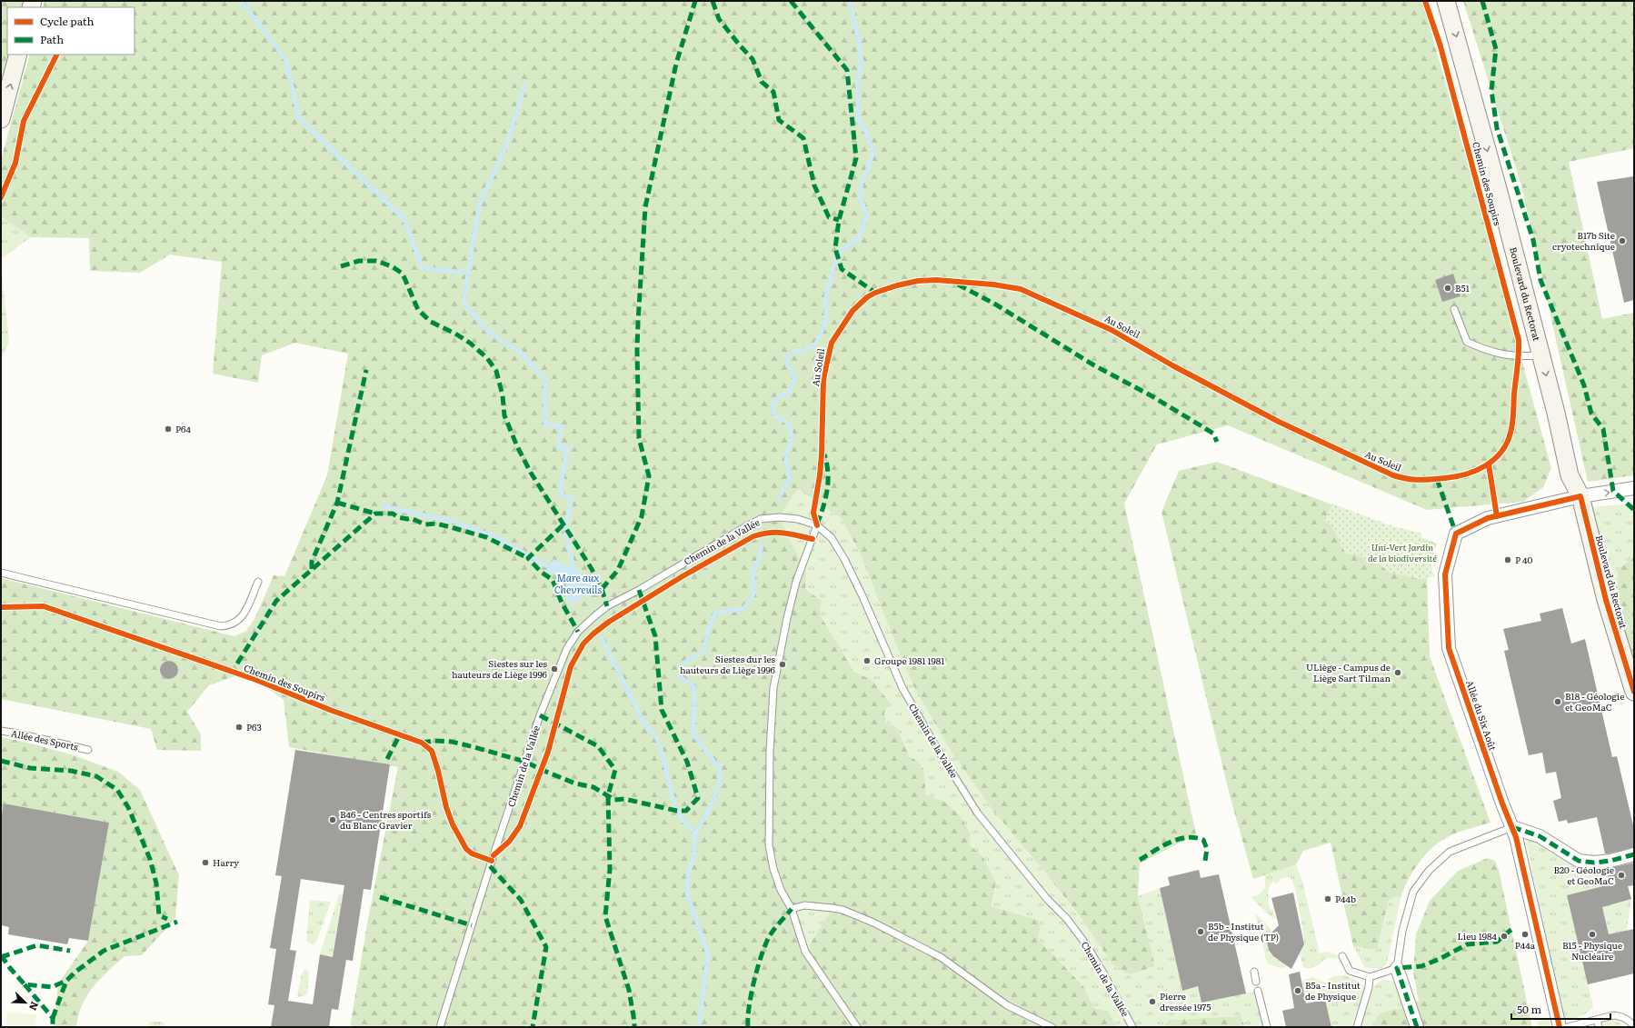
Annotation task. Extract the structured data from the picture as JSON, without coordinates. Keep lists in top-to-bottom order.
{
  "streets": {
    "main road": ["Boulevard du Rectorat"],
    "street": ["Allée du Six Août"],
    "lane": ["Chemin de la Vallée", "Allée des Sports"],
    "cycle path": ["Chemin des Soupirs"]
  },
  "crossings": [
    ["Boulevard du Rectorat", "Allée du Six Août"]
  ],
  "one_way": ["Boulevard du Rectorat"],
  "water": ["Mare aux Chevreuils"],
  "parks": ["Uni-Vert Jardin de la biodiversité"],
  "places": [
    "B17b Site cryotechnique",
    "B51",
    "P64",
    "P 40",
    "Groupe 1981 1981",
    "Siestes dur les hauteurs de Liège 1996",
    "Siestes sur les hauteurs de Liège 1996",
    "ULiège - Campus de Liège Sart Tilman",
    "B18 - Géologie et GeoMaC",
    "P63",
    "B46 - Centres sportifs du Blanc Gravier",
    "Harry",
    "B20 - Géologie et GeoMaC",
    "P44b",
    "B5b - Institut de Physique (TP)",
    "P44a",
    "B15 - Physique Nucléaire",
    "Lieu 1984",
    "B5a - Institut de Physique",
    "Pierre dressée 1975"
  ],
  "legend": ["Cycle path", "Path"],
  "scale_bar": "50 m",
  "north": "bottom right"
}
